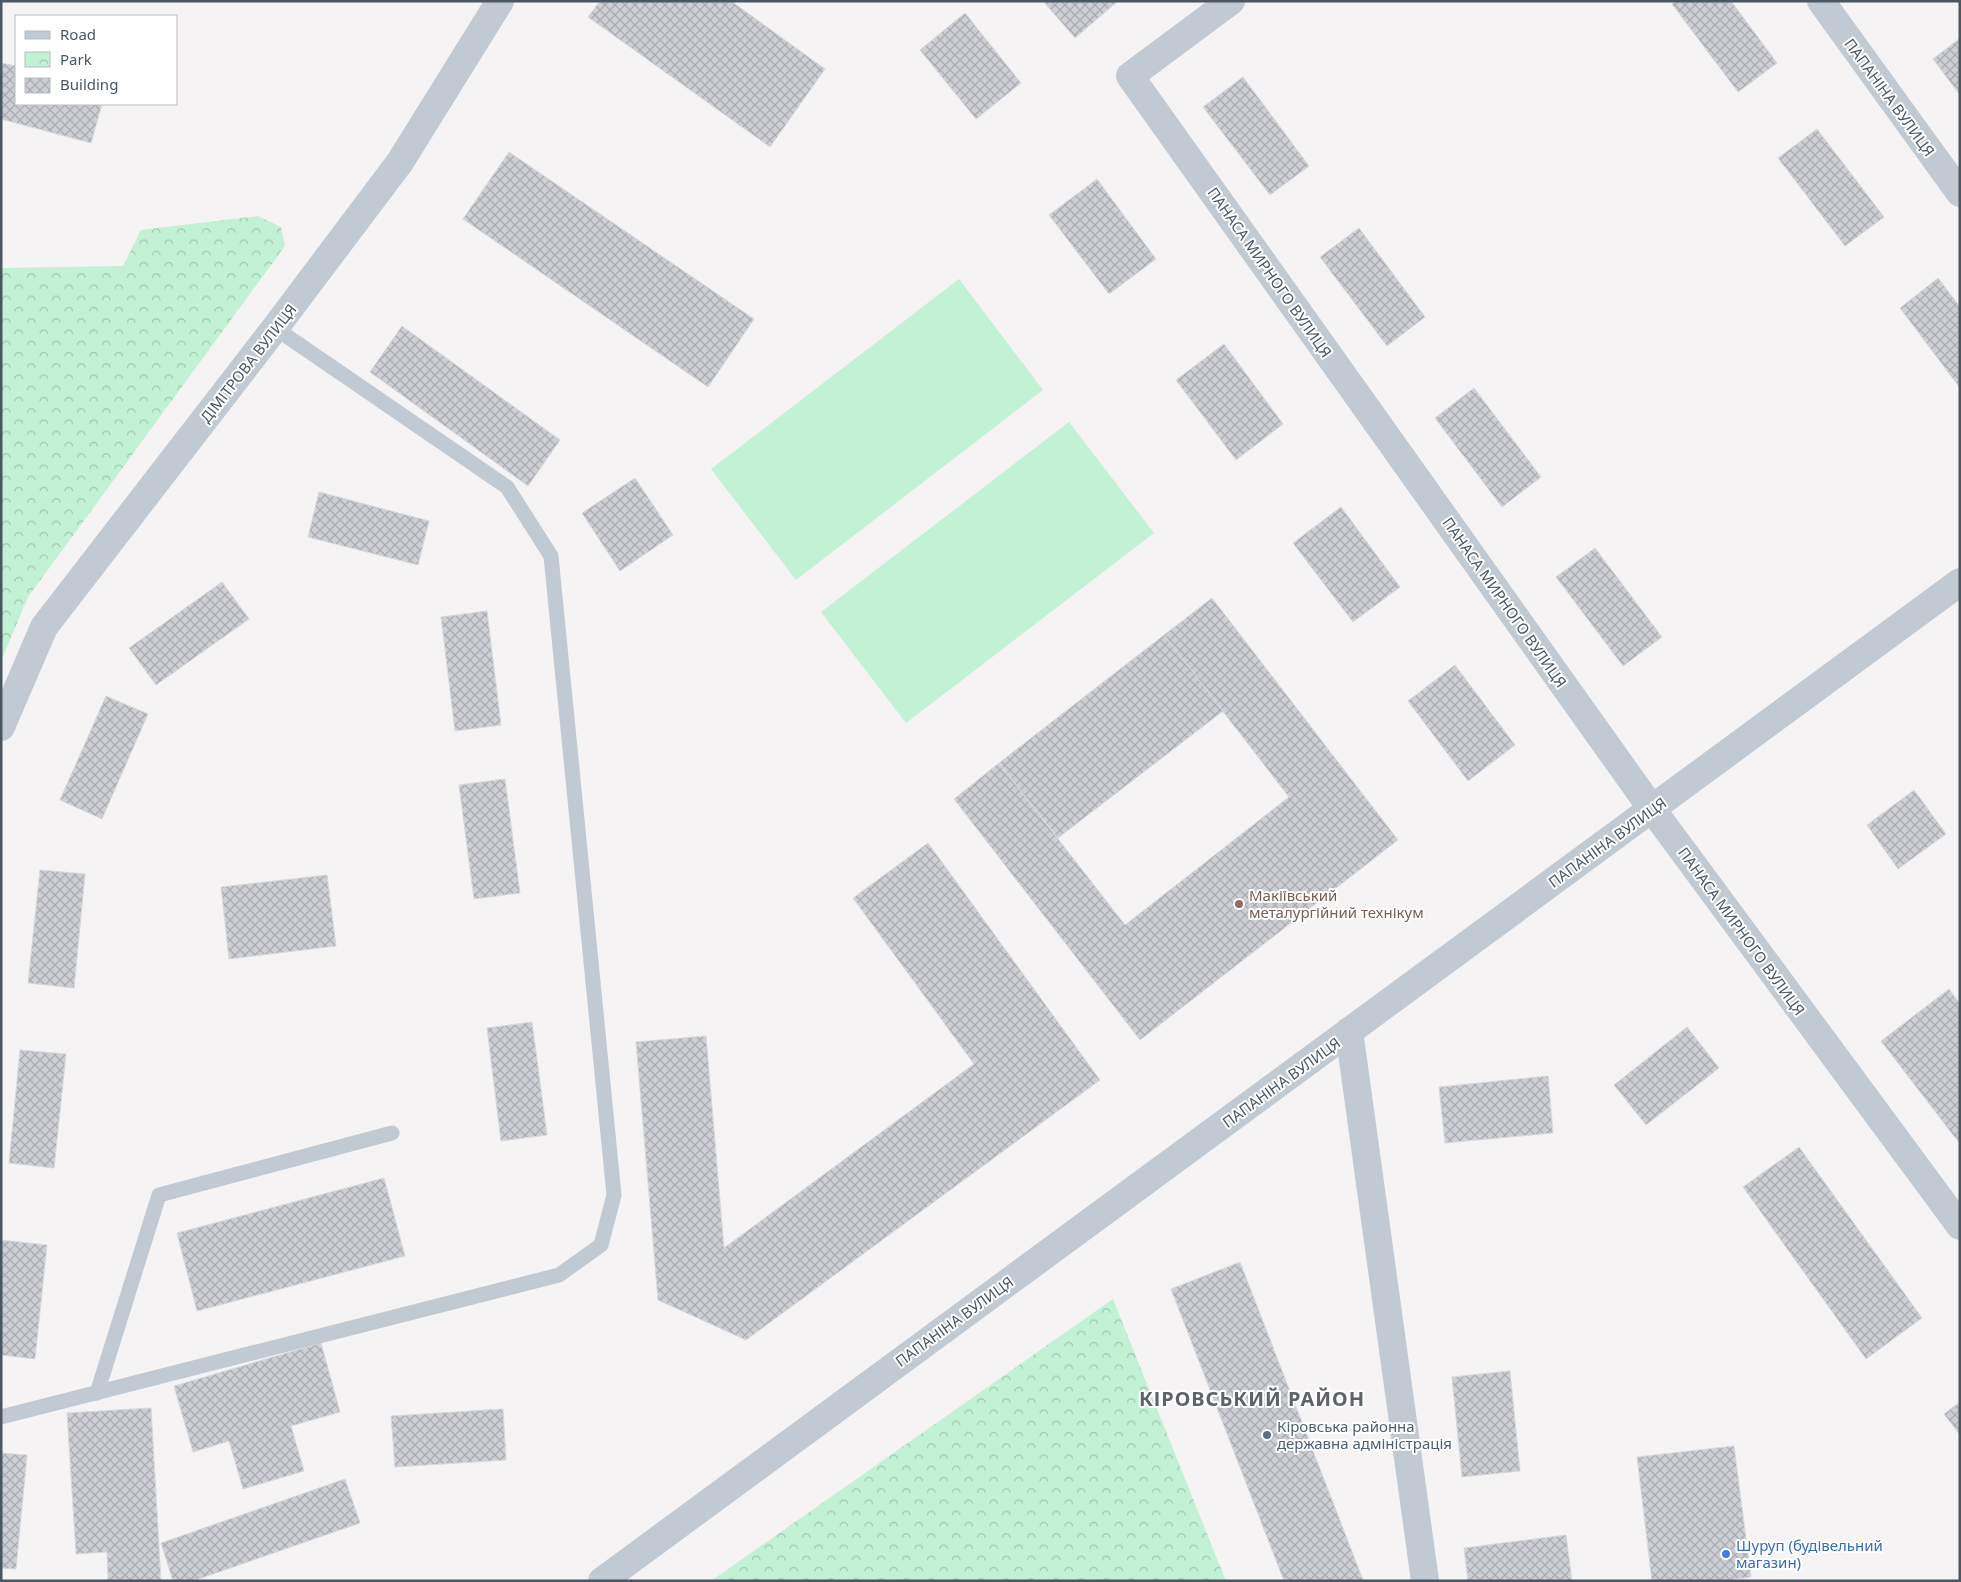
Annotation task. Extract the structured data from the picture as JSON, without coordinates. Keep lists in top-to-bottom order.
{
  "streets": {
    "street": ["ПАПАНІНА ВУЛИЦЯ", "ПАНАСА МИРНОГО ВУЛИЦЯ", "ДІМІТРОВА ВУЛИЦЯ"]
  },
  "crossings": [
    ["ПАПАНІНА ВУЛИЦЯ", "ПАНАСА МИРНОГО ВУЛИЦЯ"]
  ],
  "districts": ["КІРОВСЬКИЙ РАЙОН"],
  "places": ["Макіївський металургійний технікум", "Кіровська районна державна адміністрація", "Шуруп (будівельний магазин)"],
  "legend": ["Road", "Park", "Building"]
}
